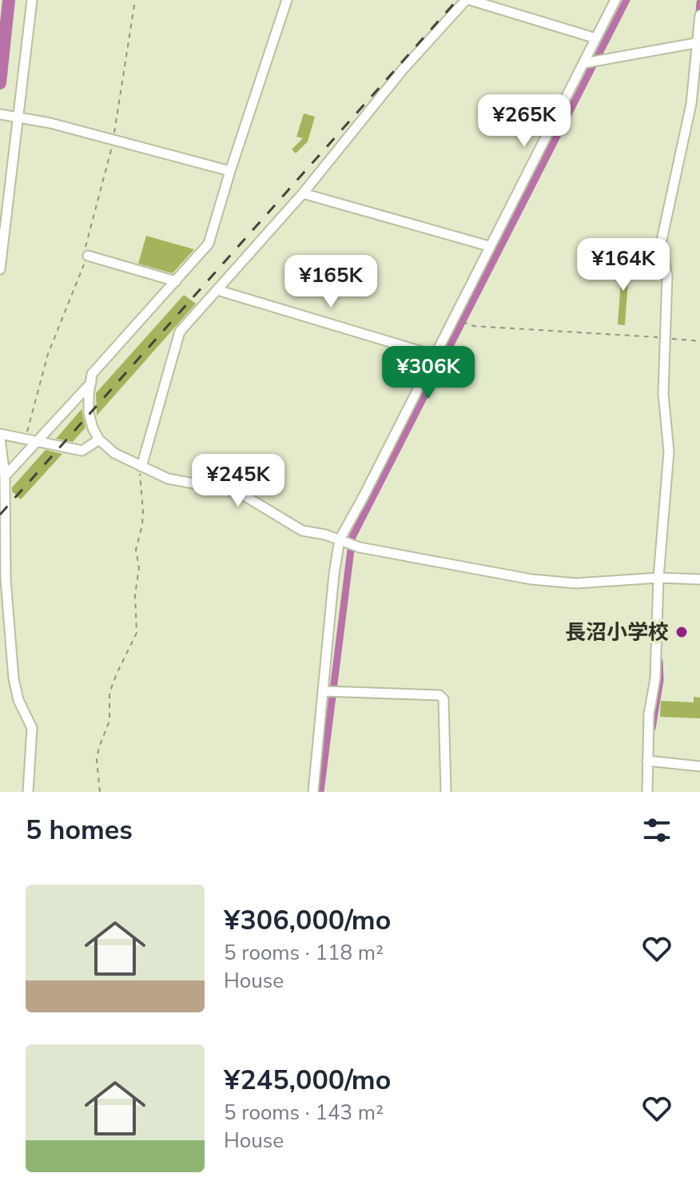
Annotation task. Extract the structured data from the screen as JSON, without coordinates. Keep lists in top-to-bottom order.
{
  "places": ["長沼小学校"],
  "page": {
    "price": [
      "¥265K",
      "¥164K",
      "¥165K",
      "¥306K",
      "¥245K"
    ],
    "heading": "5 homes",
    "list": [
      {
        "name": "¥306,000/mo",
        "note": "5 rooms · 118 m² · House"
      },
      {
        "name": "¥245,000/mo",
        "note": "5 rooms · 143 m² · House"
      }
    ]
  }
}
